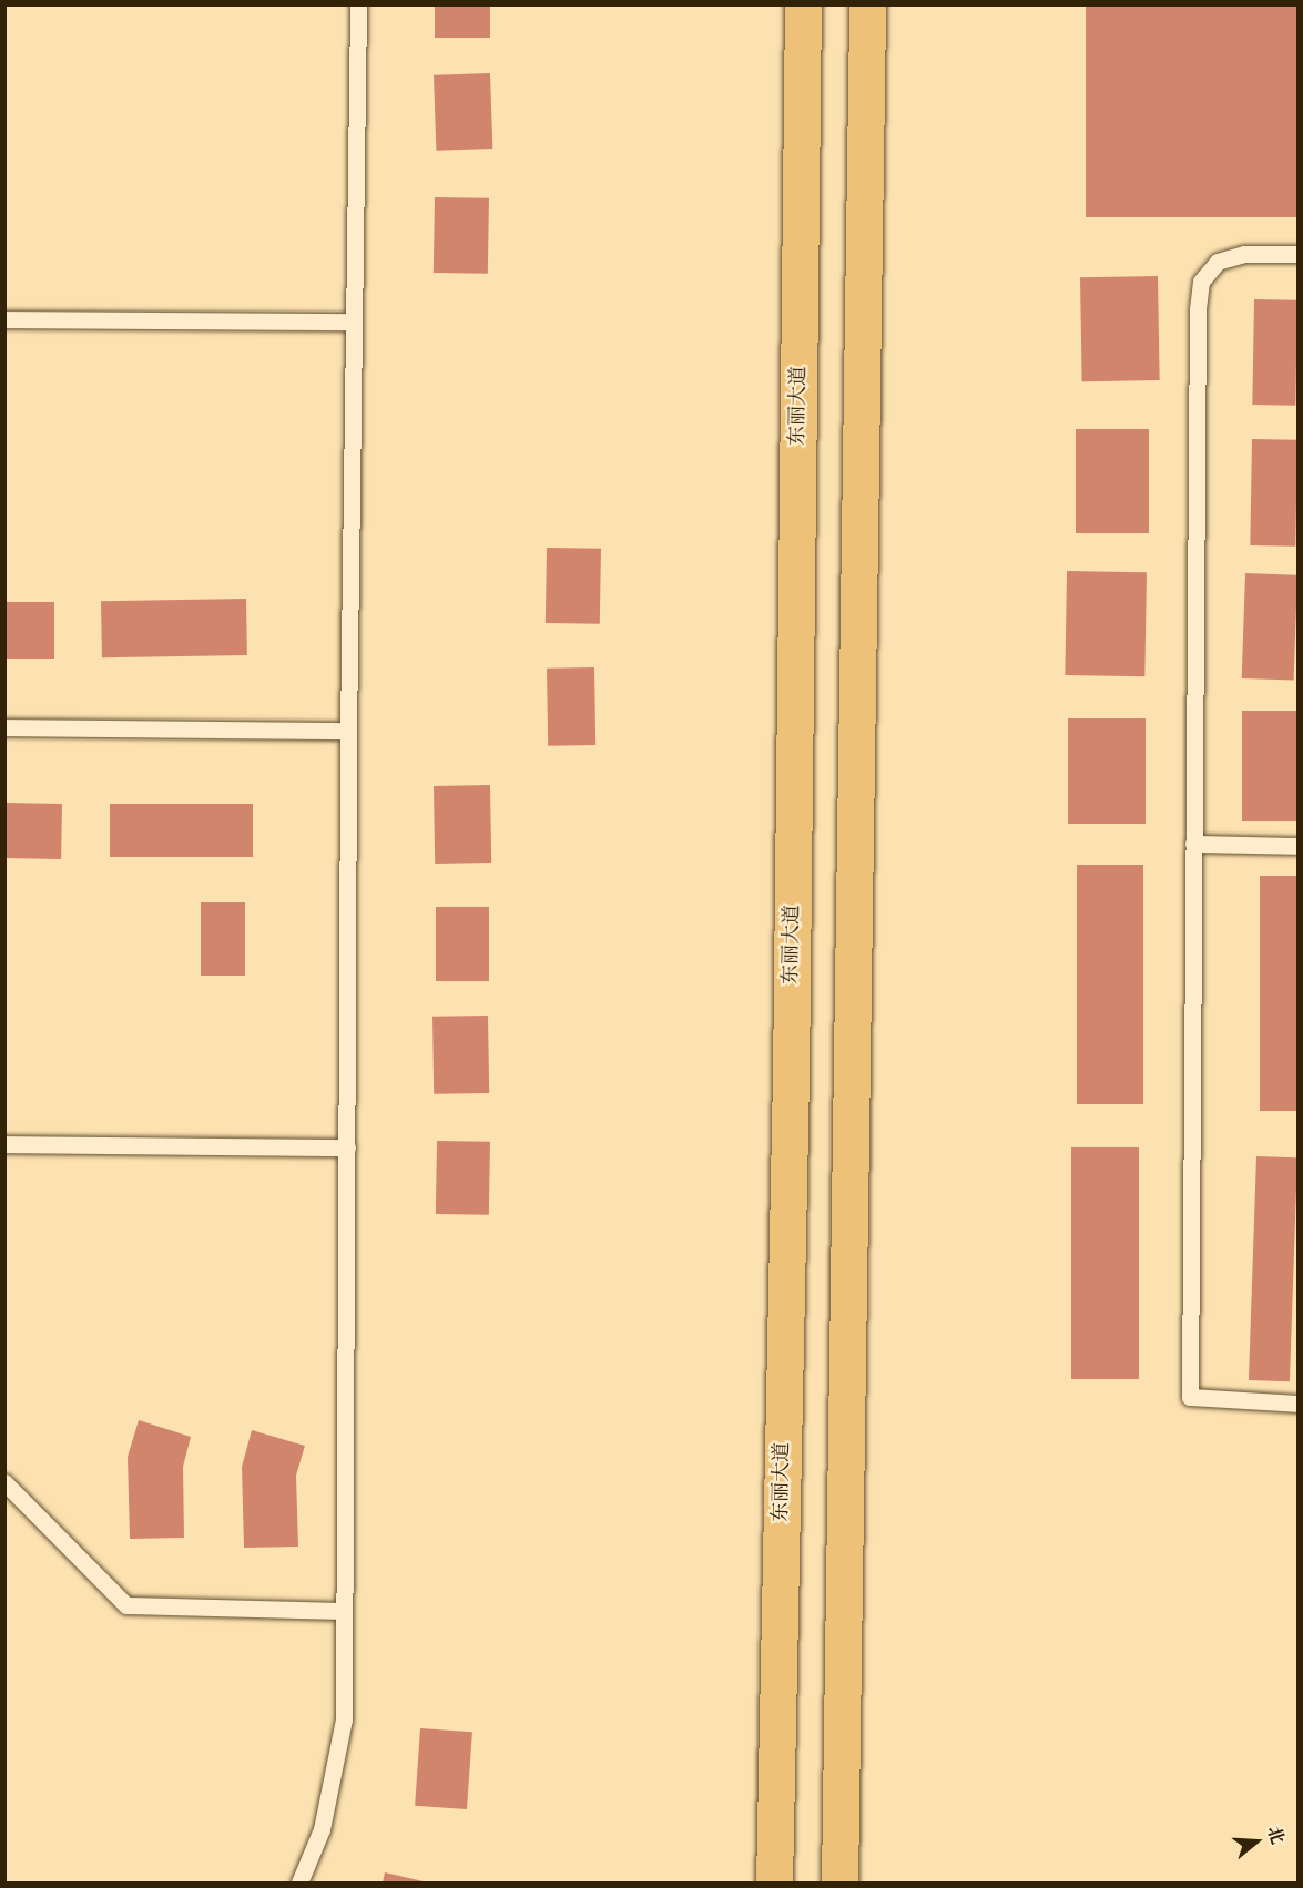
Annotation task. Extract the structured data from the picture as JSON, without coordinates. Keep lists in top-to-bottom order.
{
  "streets": {
    "highway": ["东丽大道"]
  },
  "north": "right"
}
